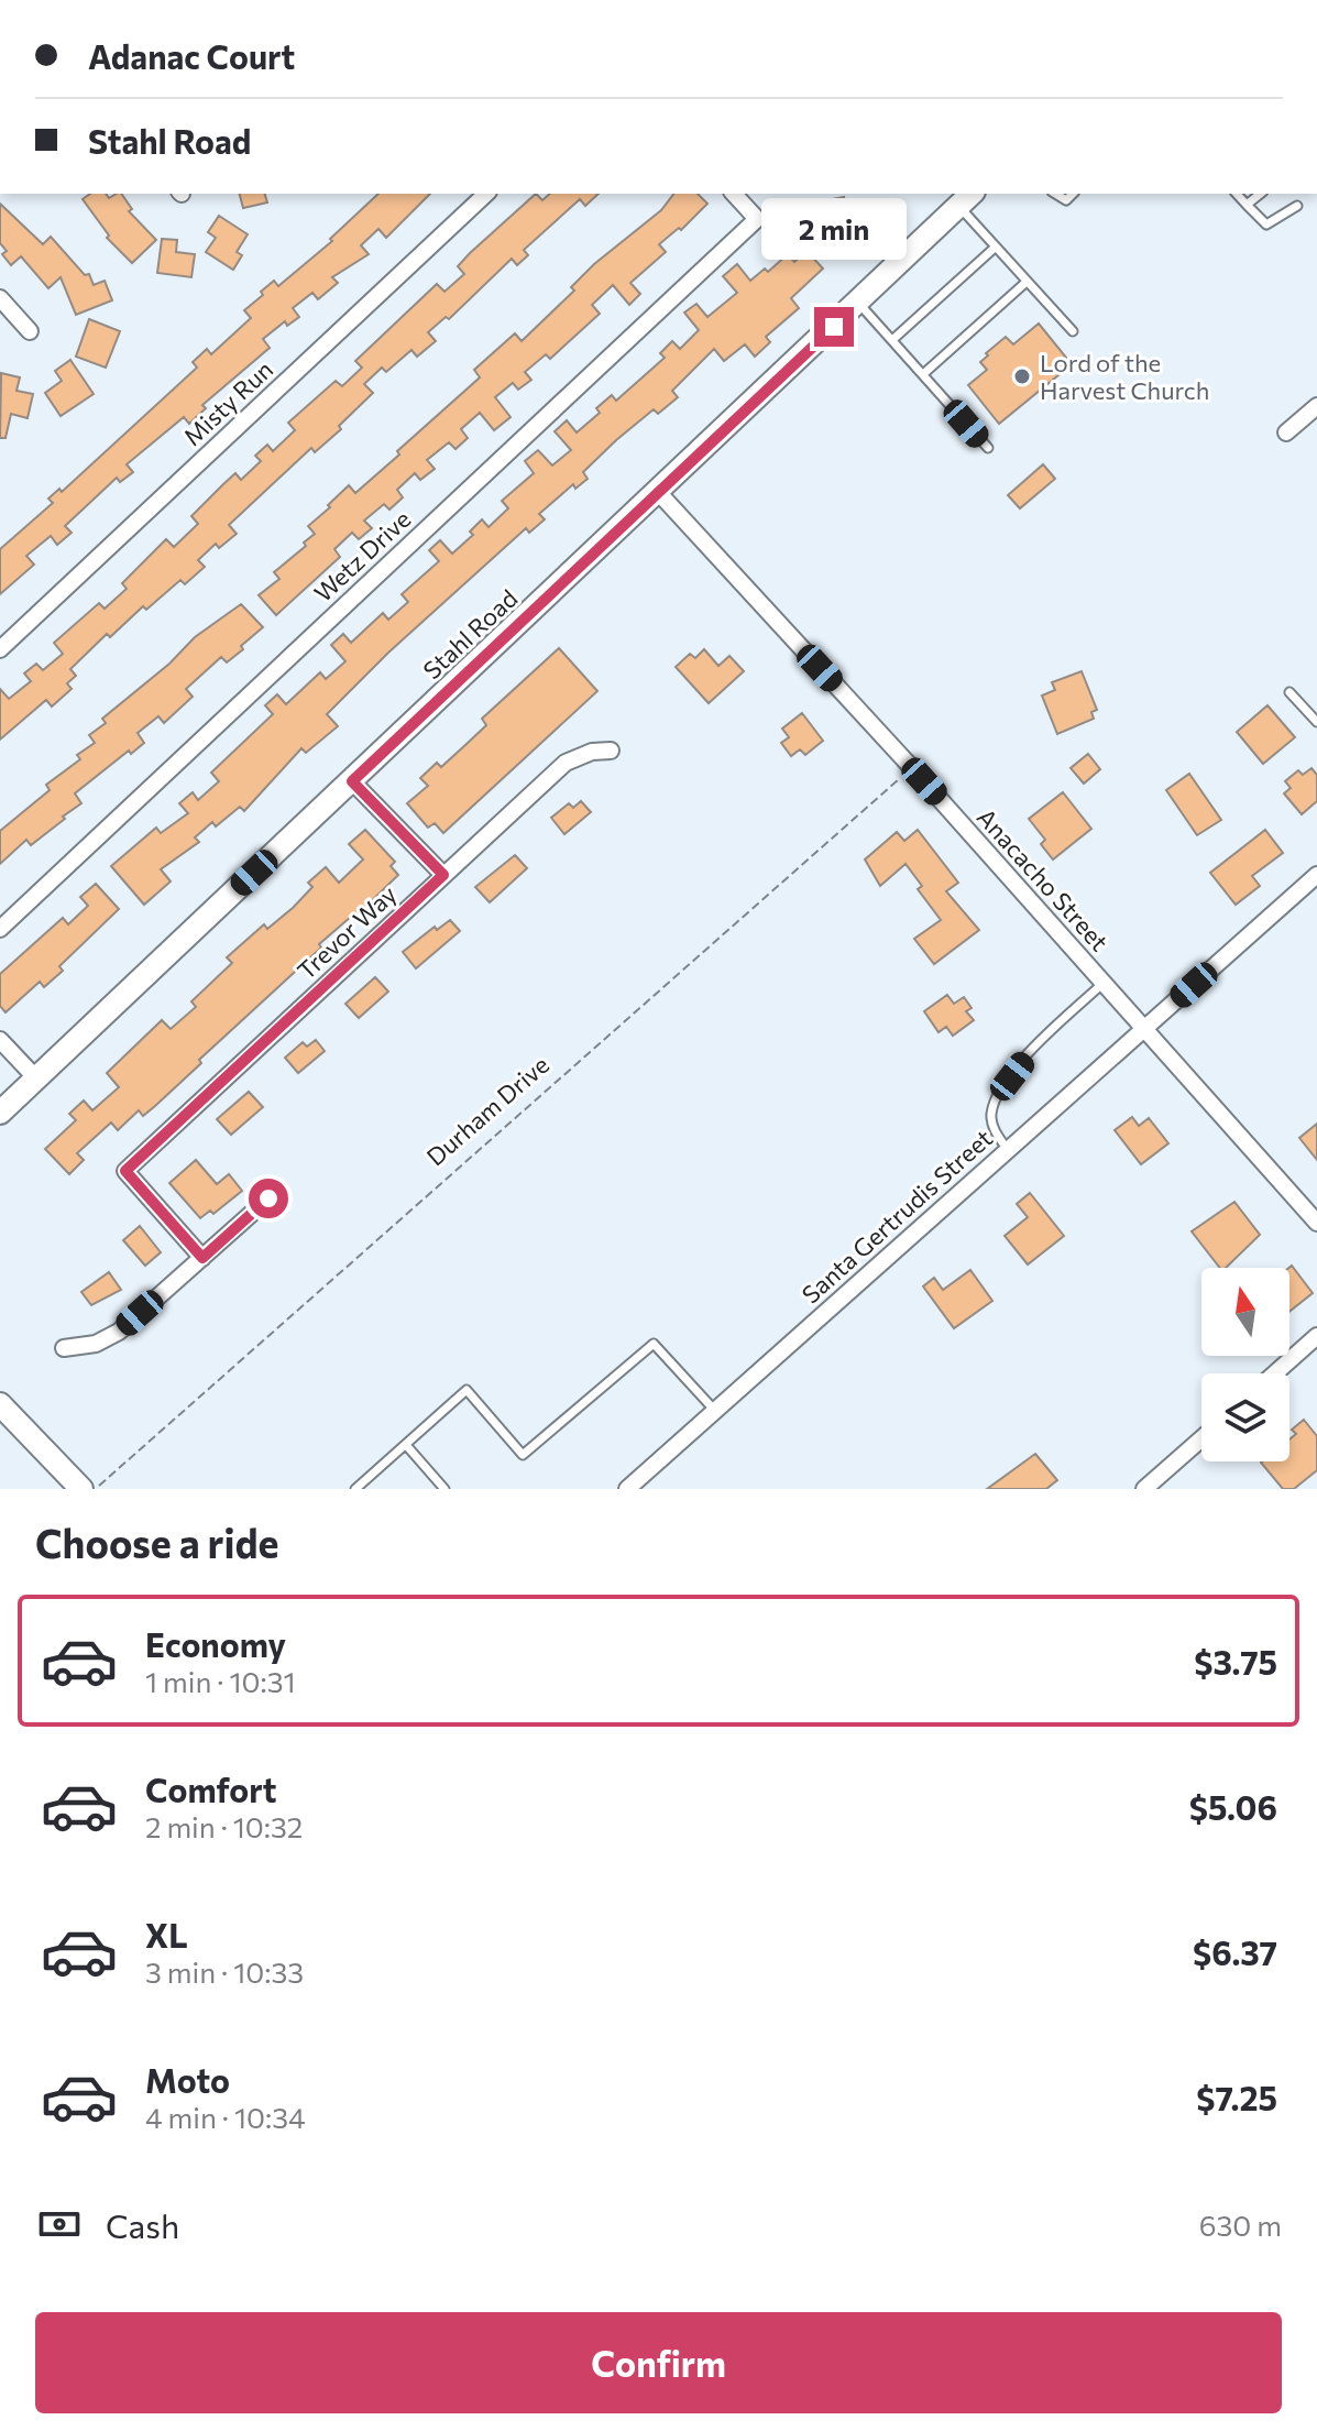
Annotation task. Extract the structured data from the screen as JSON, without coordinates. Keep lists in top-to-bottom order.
{
  "streets": {
    "street": [
      "Misty Run",
      "Wetz Drive",
      "Stahl Road",
      "Anacacho Street",
      "Trevor Way",
      "Santa Gertrudis Street"
    ],
    "path": ["Durham Drive"]
  },
  "crossings": [
    ["Stahl Road", "Anacacho Street"],
    ["Anacacho Street", "Durham Drive"],
    ["Anacacho Street", "Santa Gertrudis Street"]
  ],
  "places": ["Lord of the Harvest Church"],
  "north": "top",
  "page": {
    "banner": ["Adanac Court", "Stahl Road"],
    "bubble": "2 min",
    "heading": "Choose a ride",
    "list": [
      {
        "name": "Economy",
        "note": "1 min · 10:31",
        "value": "$3.75"
      },
      {
        "name": "Comfort",
        "note": "2 min · 10:32",
        "value": "$5.06"
      },
      {
        "name": "XL",
        "note": "3 min · 10:33",
        "value": "$6.37"
      },
      {
        "name": "Moto",
        "note": "4 min · 10:34",
        "value": "$7.25"
      }
    ],
    "pay": ["Cash", "630 m"],
    "buttons": "Confirm"
  }
}
